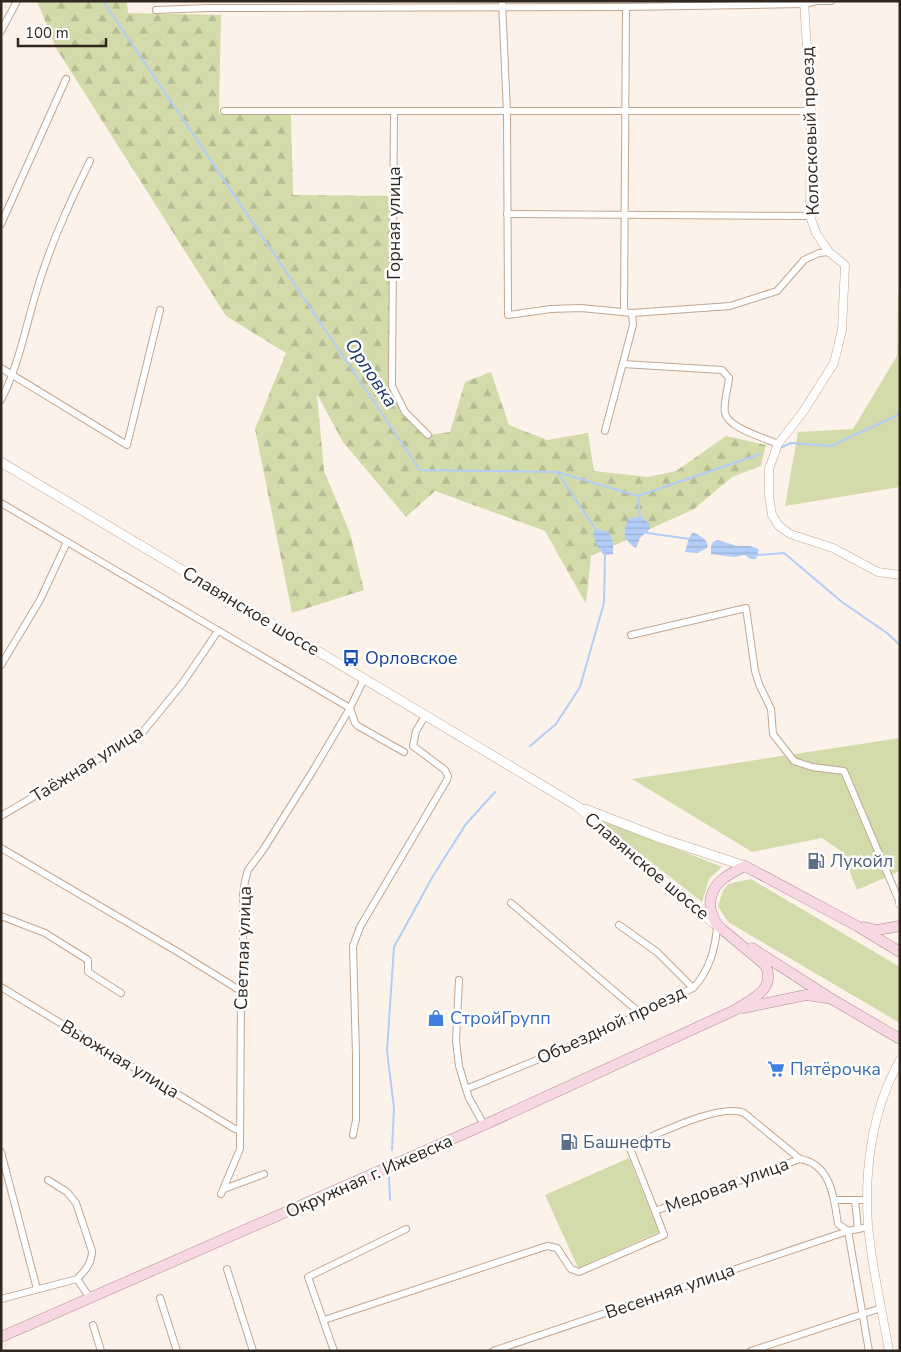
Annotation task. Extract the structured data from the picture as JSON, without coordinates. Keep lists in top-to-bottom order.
{
  "streets": {
    "main road": ["Славянское шоссе", "Окружная г. Ижевска"],
    "street": [
      "Колосковый проезд",
      "Горная улица",
      "Таёжная улица",
      "Светлая улица",
      "Объездной проезд",
      "Вьюжная улица",
      "Медовая улица",
      "Весенняя улица"
    ]
  },
  "crossings": [
    ["Славянское шоссе", "Светлая улица"],
    ["Славянское шоссе", "Объездной проезд"],
    ["Славянское шоссе", "Окружная г. Ижевска"],
    ["Светлая улица", "Вьюжная улица"],
    ["Объездной проезд", "Окружная г. Ижевска"],
    ["Медовая улица", "Весенняя улица"]
  ],
  "water": ["Орловка"],
  "places": {
    "bus stop": ["Орловское"],
    "fuel station": ["Лукойл", "Башнефть"],
    "shop": ["СтройГрупп"],
    "supermarket": ["Пятёрочка"]
  },
  "scale_bar": "100 m"
}
